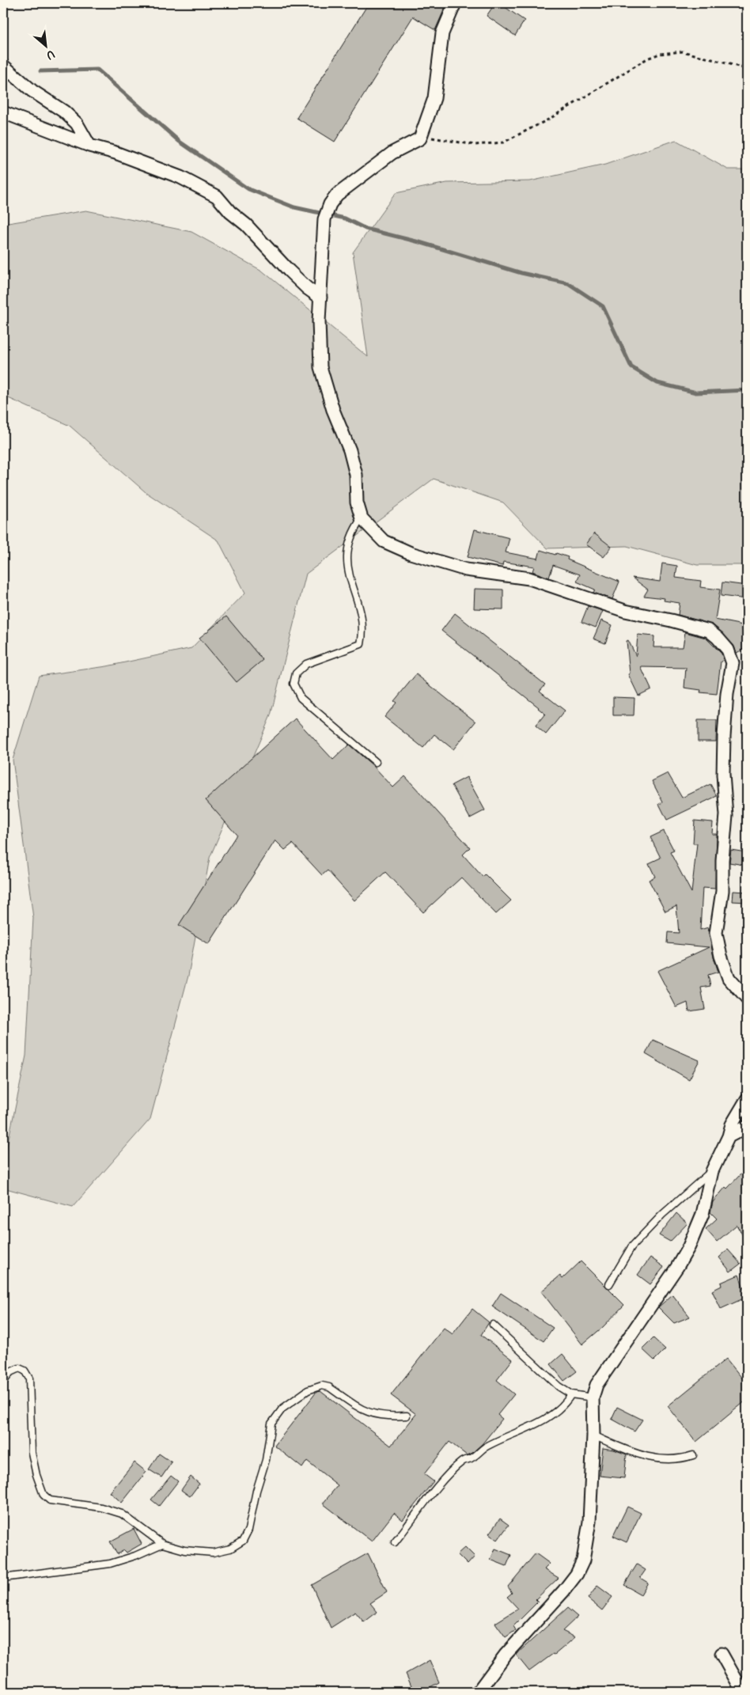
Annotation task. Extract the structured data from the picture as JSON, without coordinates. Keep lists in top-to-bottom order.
{
  "north": "bottom right"
}
